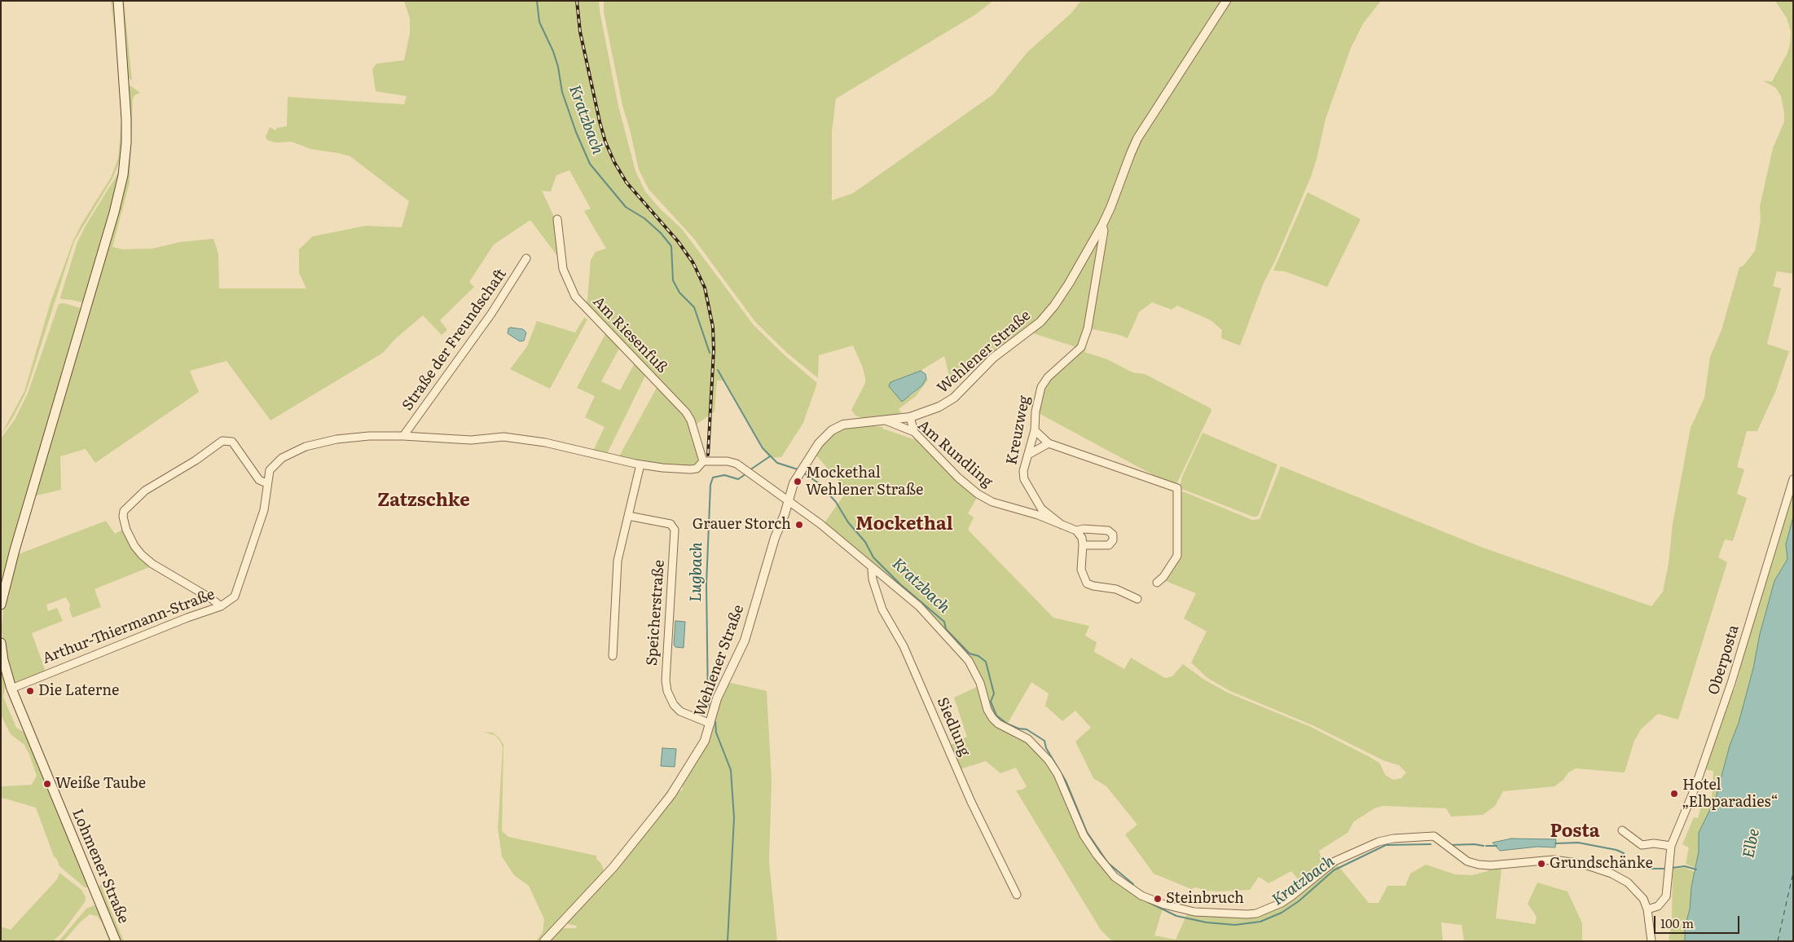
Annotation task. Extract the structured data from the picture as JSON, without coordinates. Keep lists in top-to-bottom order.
{
  "streets": {
    "main road": ["Lohmener Straße"],
    "street": [
      "Am Riesenfuß",
      "Straße der Freundschaft",
      "Wehlener Straße",
      "Kreuzweg",
      "Am Rundling",
      "Speicherstraße",
      "Arthur-Thiermann-Straße",
      "Oberposta",
      "Siedlung"
    ]
  },
  "crossings": [
    ["Am Riesenfuß", "Arthur-Thiermann-Straße"],
    ["Straße der Freundschaft", "Arthur-Thiermann-Straße"],
    ["Wehlener Straße", "Kreuzweg"],
    ["Wehlener Straße", "Am Rundling"],
    ["Wehlener Straße", "Speicherstraße"],
    ["Wehlener Straße", "Arthur-Thiermann-Straße"],
    ["Kreuzweg", "Am Rundling"],
    ["Arthur-Thiermann-Straße", "Oberposta"],
    ["Arthur-Thiermann-Straße", "Siedlung"],
    ["Arthur-Thiermann-Straße", "Lohmener Straße"]
  ],
  "districts": ["Zatzschke", "Mockethal", "Posta"],
  "water": ["Kratzbach", "Lugbach", "Elbe"],
  "places": [
    "Mockethal Wehlener Straße",
    "Grauer Storch",
    "Die Laterne",
    "Weiße Taube",
    "Hotel „Elbparadies“",
    "Grundschänke",
    "Steinbruch"
  ],
  "scale_bar": "100 m"
}
